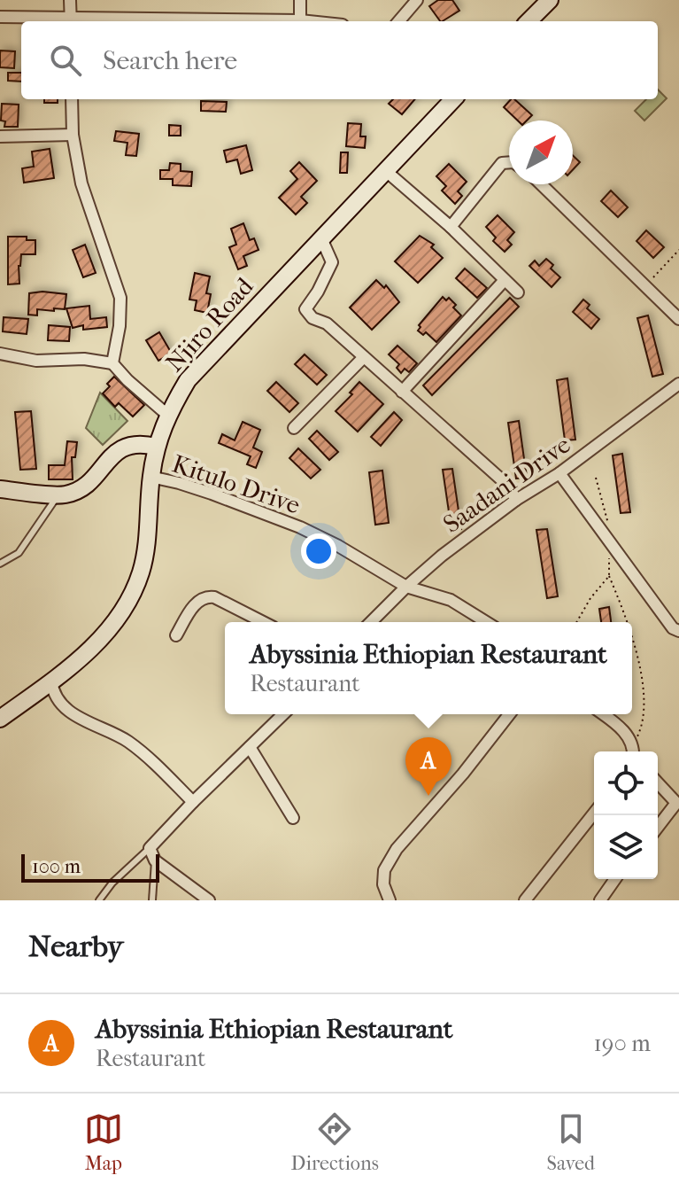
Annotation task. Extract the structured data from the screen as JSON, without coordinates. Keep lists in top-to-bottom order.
{
  "streets": {
    "street": ["Njiro Road", "Kitulo Drive", "Saadani Drive"]
  },
  "crossings": [
    ["Njiro Road", "Kitulo Drive"],
    ["Kitulo Drive", "Saadani Drive"]
  ],
  "scale_bar": "100 m",
  "north": "top right",
  "page": {
    "search": "Search here",
    "popup": ["Abyssinia Ethiopian Restaurant", "Restaurant"],
    "pins": "A",
    "scale": "100 m",
    "heading": "Nearby",
    "list": [
      {
        "mark": "A",
        "name": "Abyssinia Ethiopian Restaurant",
        "note": "Restaurant",
        "value": "190 m"
      }
    ],
    "nav": ["Map", "Directions", "Saved"]
  }
}
